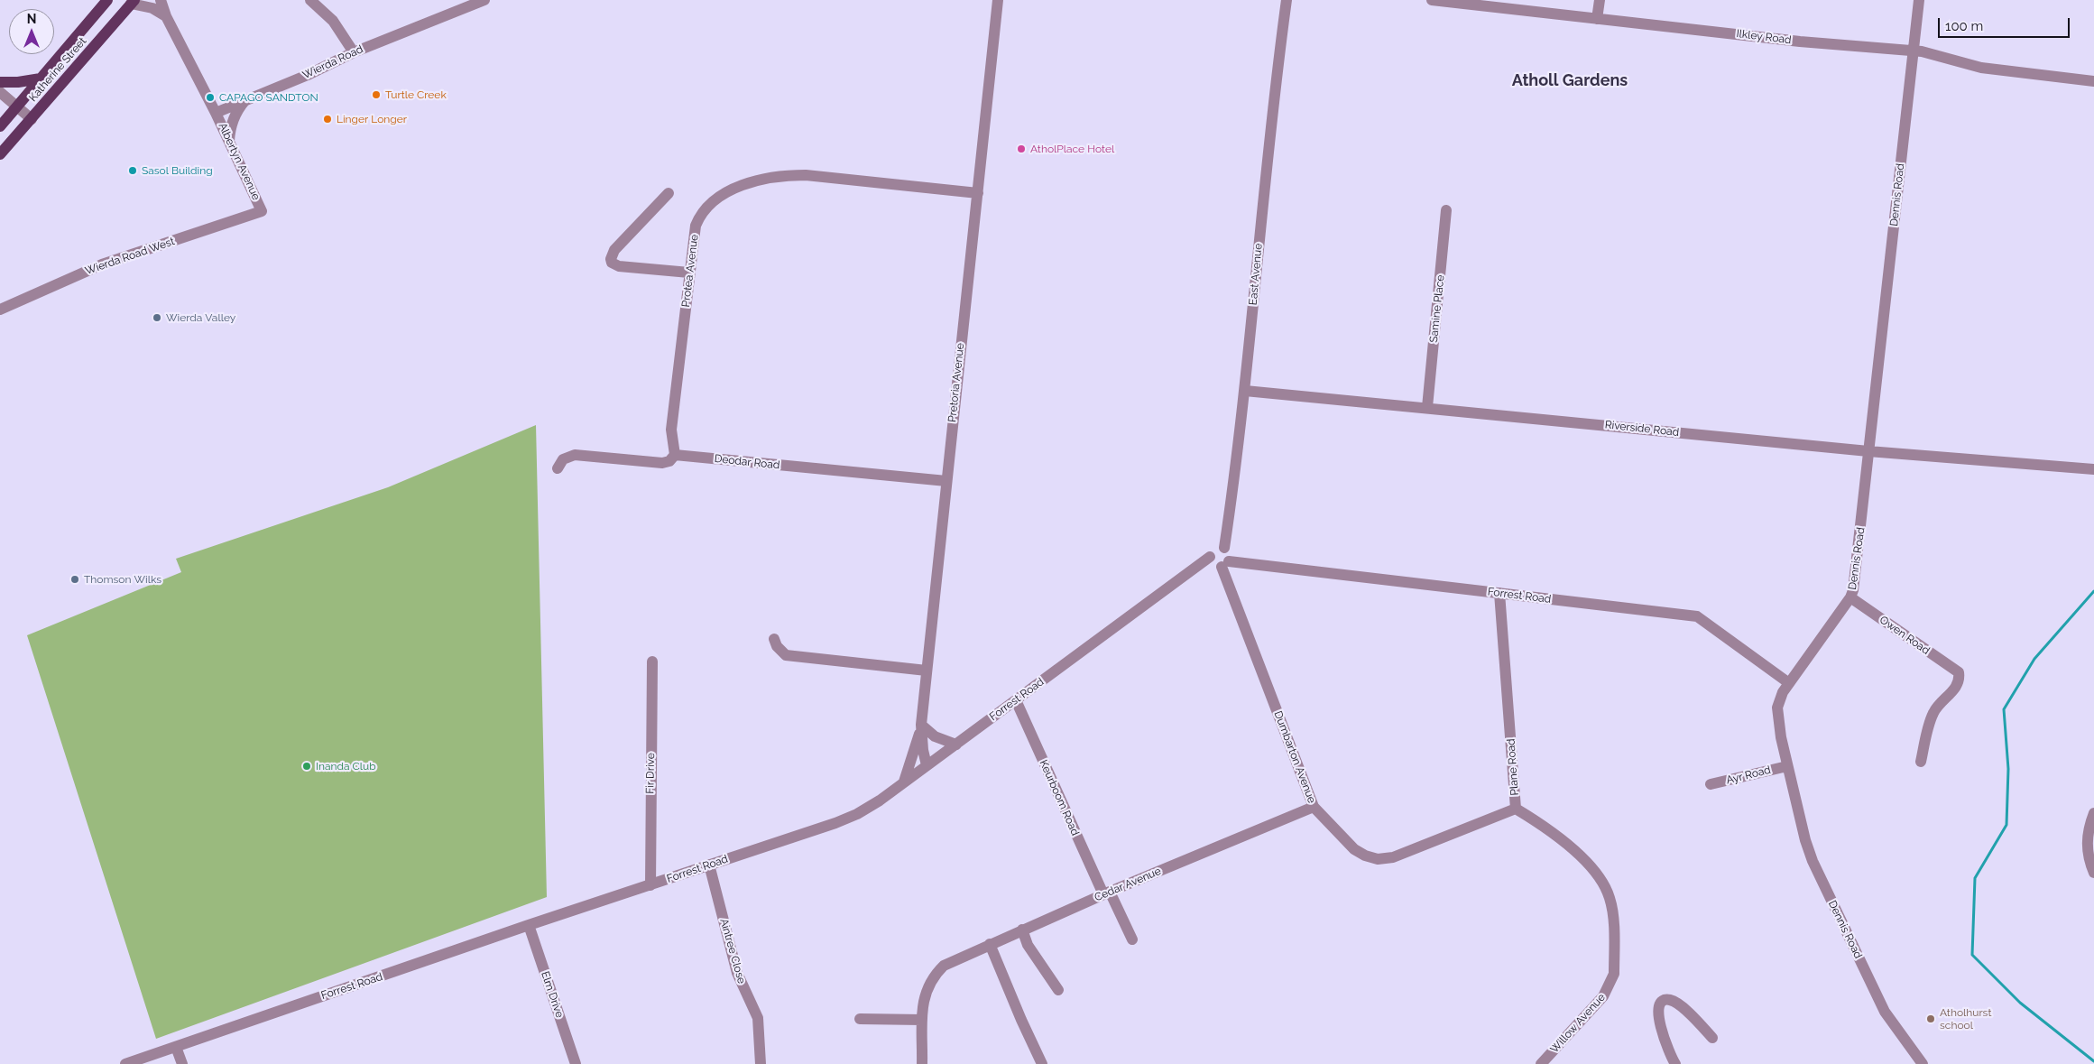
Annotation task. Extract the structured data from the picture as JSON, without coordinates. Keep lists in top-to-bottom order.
{
  "streets": {
    "main road": ["Katherine Street"],
    "street": [
      "Ilkley Road",
      "Wierda Road",
      "Albertyn Avenue",
      "Dennis Road",
      "Wierda Road West",
      "Protea Avenue",
      "East Avenue",
      "Samine Place",
      "Pretoria Avenue",
      "Riverside Road",
      "Deodar Road",
      "Forrest Road",
      "Owen Road",
      "Dumbarton Avenue",
      "Plane Road",
      "Fir Drive",
      "Ayr Road",
      "Keurboom Road",
      "Cedar Avenue",
      "Aintree Close",
      "Elm Drive",
      "Willow Avenue"
    ]
  },
  "crossings": [
    ["Ilkley Road", "Dennis Road"],
    ["Wierda Road", "Albertyn Avenue"],
    ["Albertyn Avenue", "Wierda Road West"],
    ["Dennis Road", "Riverside Road"],
    ["Dennis Road", "Forrest Road"],
    ["Dennis Road", "Owen Road"],
    ["Dennis Road", "Ayr Road"],
    ["Protea Avenue", "Pretoria Avenue"],
    ["Protea Avenue", "Deodar Road"],
    ["East Avenue", "Riverside Road"],
    ["East Avenue", "Forrest Road"],
    ["East Avenue", "Dumbarton Avenue"],
    ["Samine Place", "Riverside Road"],
    ["Pretoria Avenue", "Deodar Road"],
    ["Pretoria Avenue", "Forrest Road"],
    ["Forrest Road", "Dumbarton Avenue"],
    ["Forrest Road", "Plane Road"],
    ["Forrest Road", "Fir Drive"],
    ["Forrest Road", "Keurboom Road"],
    ["Forrest Road", "Aintree Close"],
    ["Forrest Road", "Elm Drive"],
    ["Dumbarton Avenue", "Plane Road"],
    ["Dumbarton Avenue", "Cedar Avenue"],
    ["Plane Road", "Willow Avenue"],
    ["Keurboom Road", "Cedar Avenue"]
  ],
  "districts": ["Atholl Gardens"],
  "places": [
    "Turtle Creek",
    "CAPAGO SANDTON",
    "Linger Longer",
    "AtholPlace Hotel",
    "Sasol Building",
    "Wierda Valley",
    "Thomson Wilks",
    "Inanda Club",
    "Atholhurst school"
  ],
  "scale_bar": "100 m",
  "north": "top"
}
